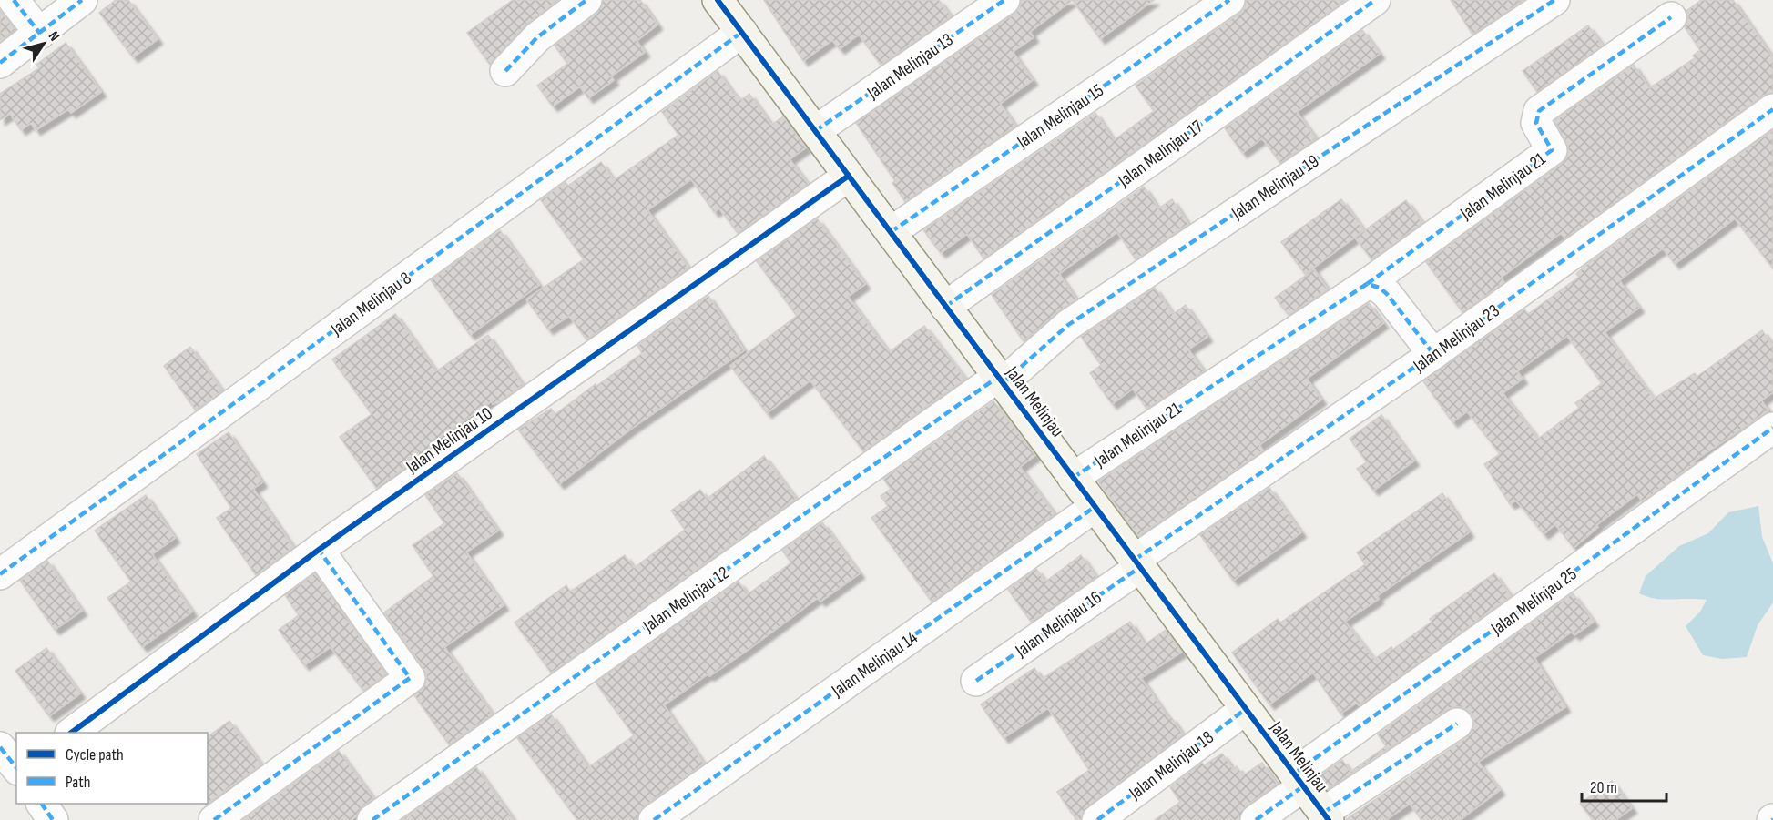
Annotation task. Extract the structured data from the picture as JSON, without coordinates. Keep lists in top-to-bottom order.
{
  "streets": {
    "street": [
      "Jalan Melinjau 13",
      "Jalan Melinjau 15",
      "Jalan Melinjau 17",
      "Jalan Melinjau 21",
      "Jalan Melinjau 19",
      "Jalan Melinjau 8",
      "Jalan Melinjau 23",
      "Jalan Melinjau",
      "Jalan Melinjau 10",
      "Jalan Melinjau 12",
      "Jalan Melinjau 25",
      "Jalan Melinjau 16",
      "Jalan Melinjau 14",
      "Jalan Melinjau 18"
    ]
  },
  "crossings": [
    ["Jalan Melinjau 13", "Jalan Melinjau"],
    ["Jalan Melinjau 15", "Jalan Melinjau"],
    ["Jalan Melinjau 17", "Jalan Melinjau"],
    ["Jalan Melinjau 21", "Jalan Melinjau"],
    ["Jalan Melinjau 19", "Jalan Melinjau"],
    ["Jalan Melinjau 19", "Jalan Melinjau 12"],
    ["Jalan Melinjau 8", "Jalan Melinjau"],
    ["Jalan Melinjau 23", "Jalan Melinjau"],
    ["Jalan Melinjau 23", "Jalan Melinjau 16"],
    ["Jalan Melinjau", "Jalan Melinjau 10"],
    ["Jalan Melinjau", "Jalan Melinjau 12"],
    ["Jalan Melinjau", "Jalan Melinjau 25"],
    ["Jalan Melinjau", "Jalan Melinjau 16"],
    ["Jalan Melinjau", "Jalan Melinjau 14"],
    ["Jalan Melinjau", "Jalan Melinjau 18"]
  ],
  "legend": ["Cycle path", "Path"],
  "scale_bar": "20 m",
  "north": "top right"
}
